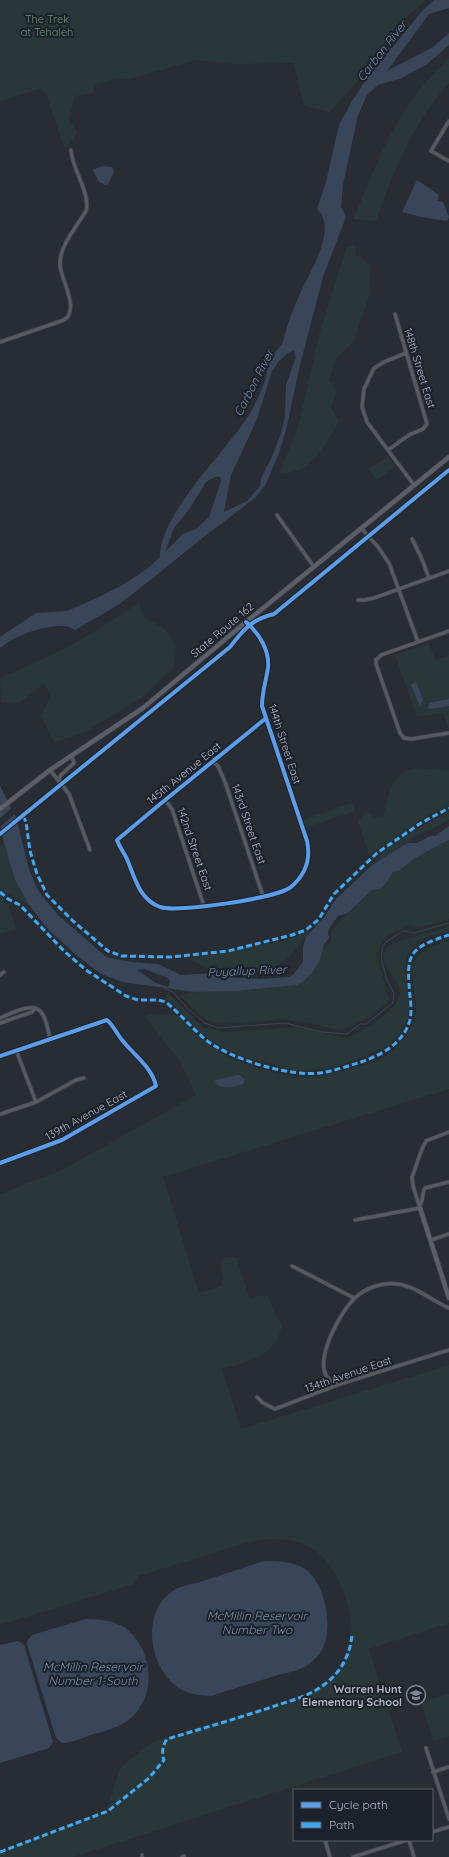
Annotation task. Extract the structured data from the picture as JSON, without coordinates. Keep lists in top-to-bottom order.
{
  "streets": {
    "main road": ["State Route 162"],
    "street": [
      "148th Street East",
      "144th Street East",
      "145th Avenue East",
      "143rd Street East",
      "142nd Street East",
      "139th Avenue East",
      "134th Avenue East"
    ]
  },
  "crossings": [
    ["State Route 162", "144th Street East"],
    ["144th Street East", "145th Avenue East"],
    ["144th Street East", "143rd Street East"],
    ["145th Avenue East", "143rd Street East"],
    ["145th Avenue East", "142nd Street East"]
  ],
  "water": [
    "Carbon River",
    "Puyallup River",
    "McMillin Reservoir Number Two",
    "McMillin Reservoir Number 1-South"
  ],
  "parks": ["The Trek at Tehaleh"],
  "places": {
    "school or university": ["Warren Hunt Elementary School"]
  },
  "legend": ["Cycle path", "Path"]
}
